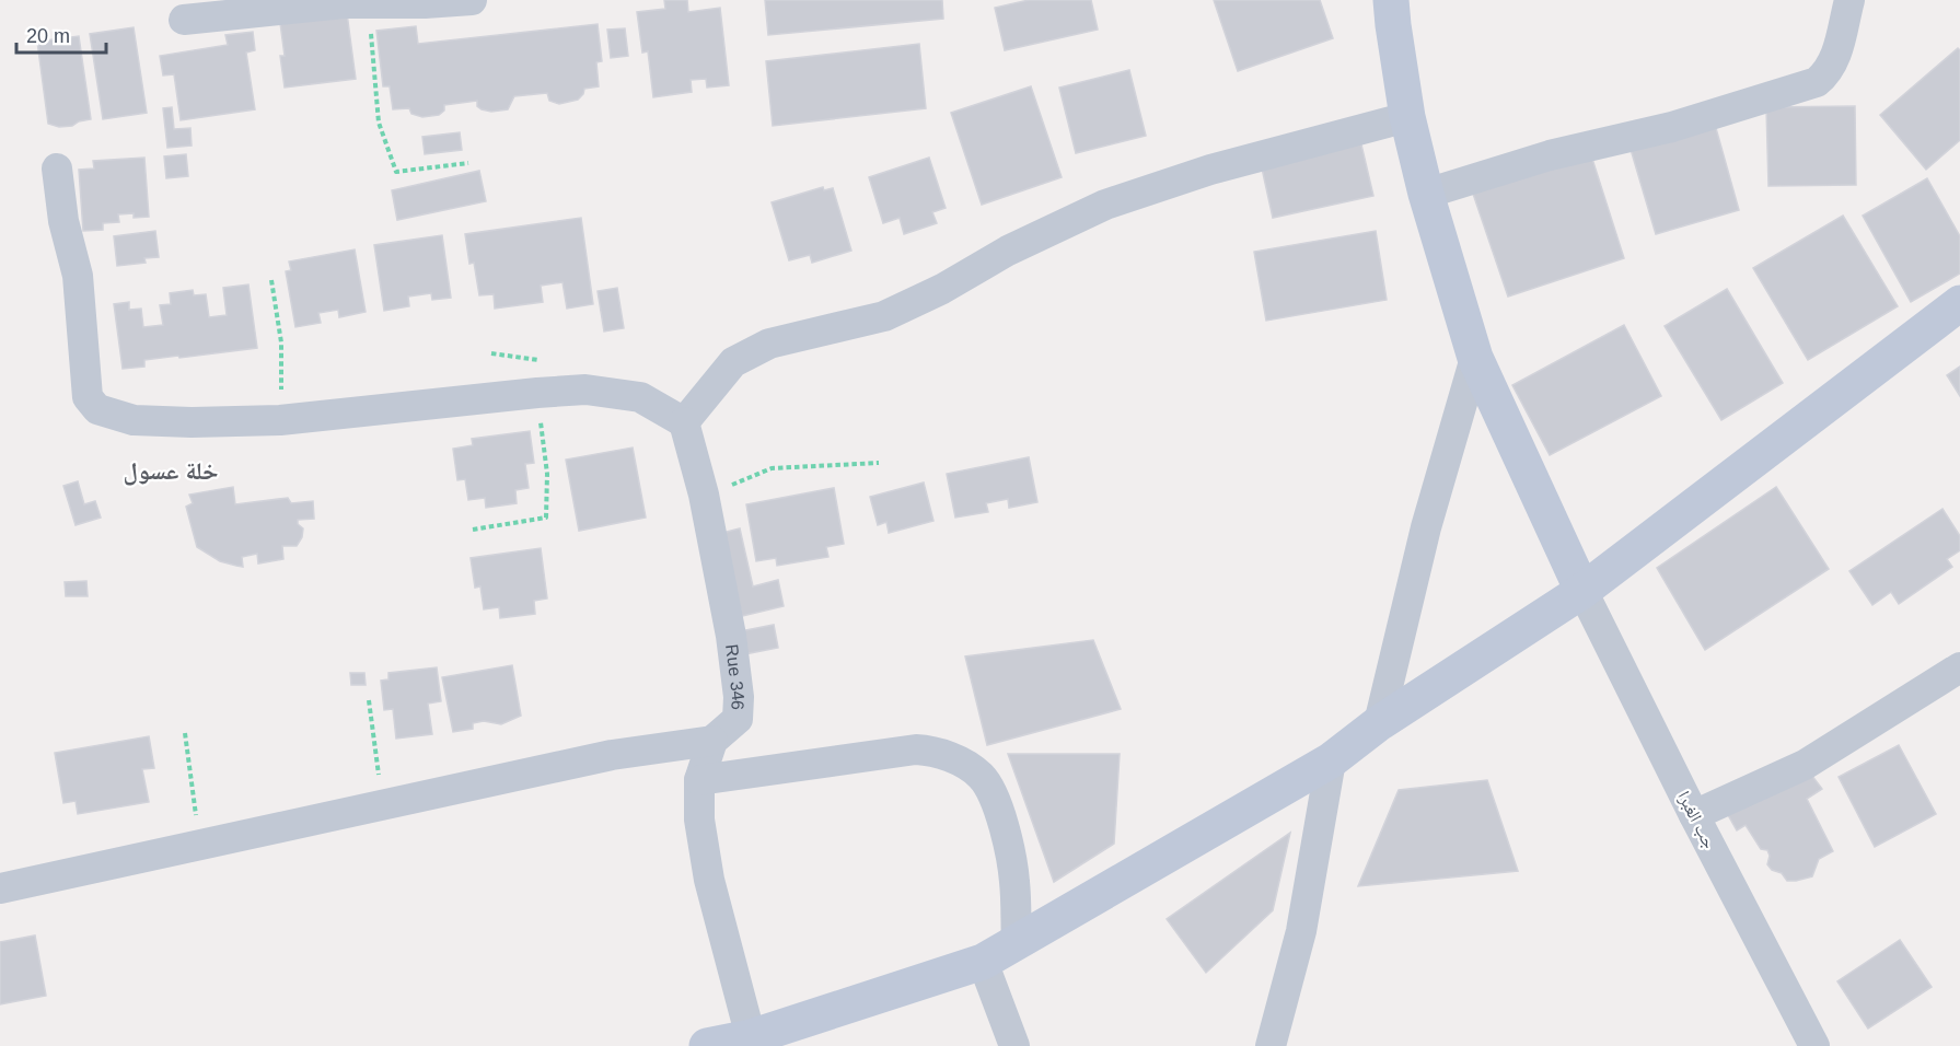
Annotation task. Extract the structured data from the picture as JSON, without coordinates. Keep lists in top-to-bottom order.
{
  "streets": {
    "street": ["Rue 346", "جب الغبرا"]
  },
  "districts": ["خلة عسول"],
  "scale_bar": "20 m"
}
